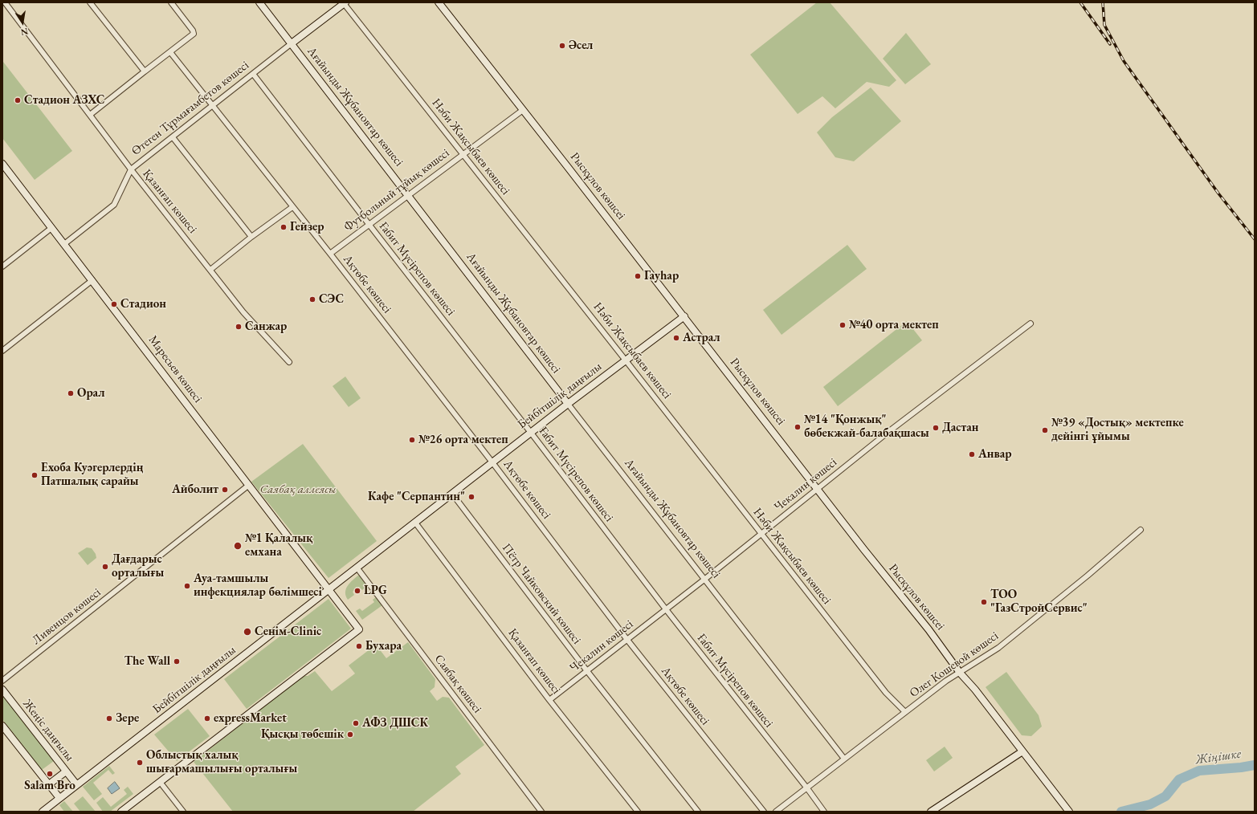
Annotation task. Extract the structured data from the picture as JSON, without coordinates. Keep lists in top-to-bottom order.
{
  "streets": {
    "street": [
      "Ағайынды Жұбановтар көшесі",
      "Өтеген Тұрмағамбетов көшесі",
      "Нәби Жақсыбаев көшесі",
      "Рысқұлов көшсеі",
      "Футбольный тұйық көшесі",
      "Қазанғап көшесі",
      "Ғабит Мүсірепов көшесі",
      "Ақтөбе көшесі",
      "Маресьев көшесі",
      "Бейбітшілік даңғылы",
      "Чекалин көшесі",
      "Пётр Чайковский көшесі",
      "Ливенцов көшесі",
      "Олег Кошевой көшесі",
      "Саябақ көшесі",
      "Жеңіс даңғылы"
    ]
  },
  "crossings": [
    ["Ағайынды Жұбановтар көшесі", "Өтеген Тұрмағамбетов көшесі"],
    ["Ағайынды Жұбановтар көшесі", "Футбольный тұйық көшесі"],
    ["Ағайынды Жұбановтар көшесі", "Бейбітшілік даңғылы"],
    ["Ағайынды Жұбановтар көшесі", "Чекалин көшесі"],
    ["Ағайынды Жұбановтар көшесі", "Олег Кошевой көшесі"],
    ["Өтеген Тұрмағамбетов көшесі", "Нәби Жақсыбаев көшесі"],
    ["Өтеген Тұрмағамбетов көшесі", "Қазанғап көшесі"],
    ["Өтеген Тұрмағамбетов көшесі", "Ғабит Мүсірепов көшесі"],
    ["Өтеген Тұрмағамбетов көшесі", "Ақтөбе көшесі"],
    ["Өтеген Тұрмағамбетов көшесі", "Маресьев көшесі"],
    ["Нәби Жақсыбаев көшесі", "Футбольный тұйық көшесі"],
    ["Нәби Жақсыбаев көшесі", "Бейбітшілік даңғылы"],
    ["Нәби Жақсыбаев көшесі", "Чекалин көшесі"],
    ["Нәби Жақсыбаев көшесі", "Олег Кошевой көшесі"],
    ["Рысқұлов көшсеі", "Футбольный тұйық көшесі"],
    ["Рысқұлов көшсеі", "Бейбітшілік даңғылы"],
    ["Рысқұлов көшсеі", "Чекалин көшесі"],
    ["Рысқұлов көшсеі", "Олег Кошевой көшесі"],
    ["Футбольный тұйық көшесі", "Ғабит Мүсірепов көшесі"],
    ["Футбольный тұйық көшесі", "Ақтөбе көшесі"],
    ["Қазанғап көшесі", "Бейбітшілік даңғылы"],
    ["Қазанғап көшесі", "Чекалин көшесі"],
    ["Ғабит Мүсірепов көшесі", "Бейбітшілік даңғылы"],
    ["Ғабит Мүсірепов көшесі", "Чекалин көшесі"],
    ["Ғабит Мүсірепов көшесі", "Олег Кошевой көшесі"],
    ["Ақтөбе көшесі", "Бейбітшілік даңғылы"],
    ["Ақтөбе көшесі", "Чекалин көшесі"],
    ["Маресьев көшесі", "Бейбітшілік даңғылы"],
    ["Маресьев көшесі", "Ливенцов көшесі"],
    ["Бейбітшілік даңғылы", "Пётр Чайковский көшесі"],
    ["Бейбітшілік даңғылы", "Саябақ көшесі"],
    ["Бейбітшілік даңғылы", "Жеңіс даңғылы"],
    ["Чекалин көшесі", "Пётр Чайковский көшесі"]
  ],
  "water": ["Жіңішке"],
  "parks": ["Саябақ аллеясы"],
  "places": [
    "Əсел",
    "Стадион АЗХС",
    "Гейзер",
    "Гауhар",
    "СЭС",
    "Стадион",
    "№40 орта мектеп",
    "Санжар",
    "Астрал",
    "Орал",
    "№14 \"Қонжық\" бөбекжай-балабақшасы",
    "Дастан",
    "№39 «Достық» мектепке дейінгі ұйымы",
    "№26 орта мектеп",
    "Анвар",
    "Ехоба Куәгерлердің Патшалық сарайы",
    "Айболит",
    "Кафе \"Серпантин\"",
    "№1 Қалалық емхана",
    "Дағдарыс орталығы",
    "Ауа-тамшылы инфекциялар бөлімшесі",
    "LPG",
    "ТОО \"ГазСтройСервис\"",
    "Сенім-Clinic",
    "Бухара",
    "The Wall",
    "Зере",
    "expressMarket",
    "АФЗ ДШСК",
    "Қысқы төбешік",
    "Облыстық халық шығармашылығы орталығы",
    "Salam Bro"
  ],
  "north": "bottom"
}
